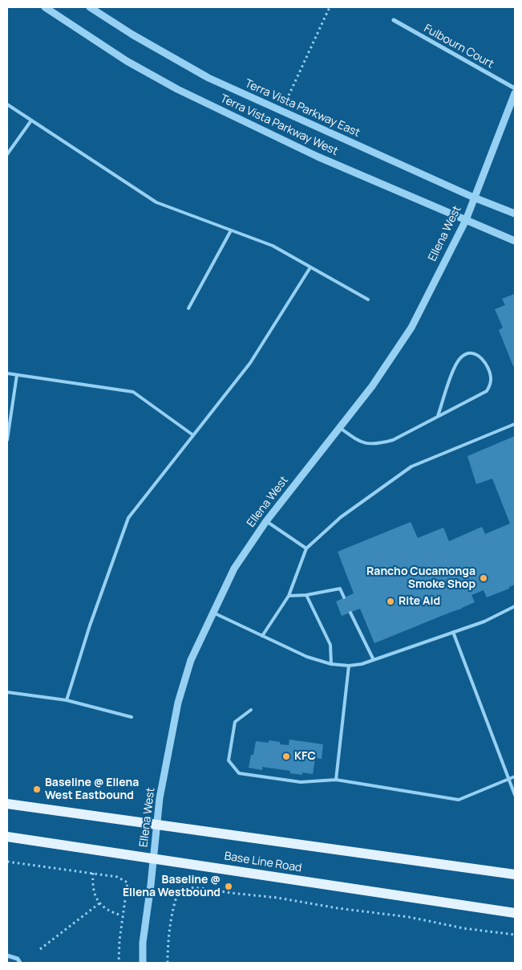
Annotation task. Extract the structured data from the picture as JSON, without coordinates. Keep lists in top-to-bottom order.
{
  "streets": {
    "main road": ["Base Line Road"],
    "street": [
      "Fulbourn Court",
      "Terra Vista Parkway East",
      "Terra Vista Parkway West",
      "Ellena West"
    ]
  },
  "crossings": [
    ["Terra Vista Parkway East", "Ellena West"],
    ["Terra Vista Parkway West", "Ellena West"],
    ["Ellena West", "Base Line Road"]
  ],
  "places": [
    "Rancho Cucamonga Smoke Shop",
    "Rite Aid",
    "KFC",
    "Baseline @ Ellena West Eastbound",
    "Baseline @ Ellena Westbound"
  ]
}
